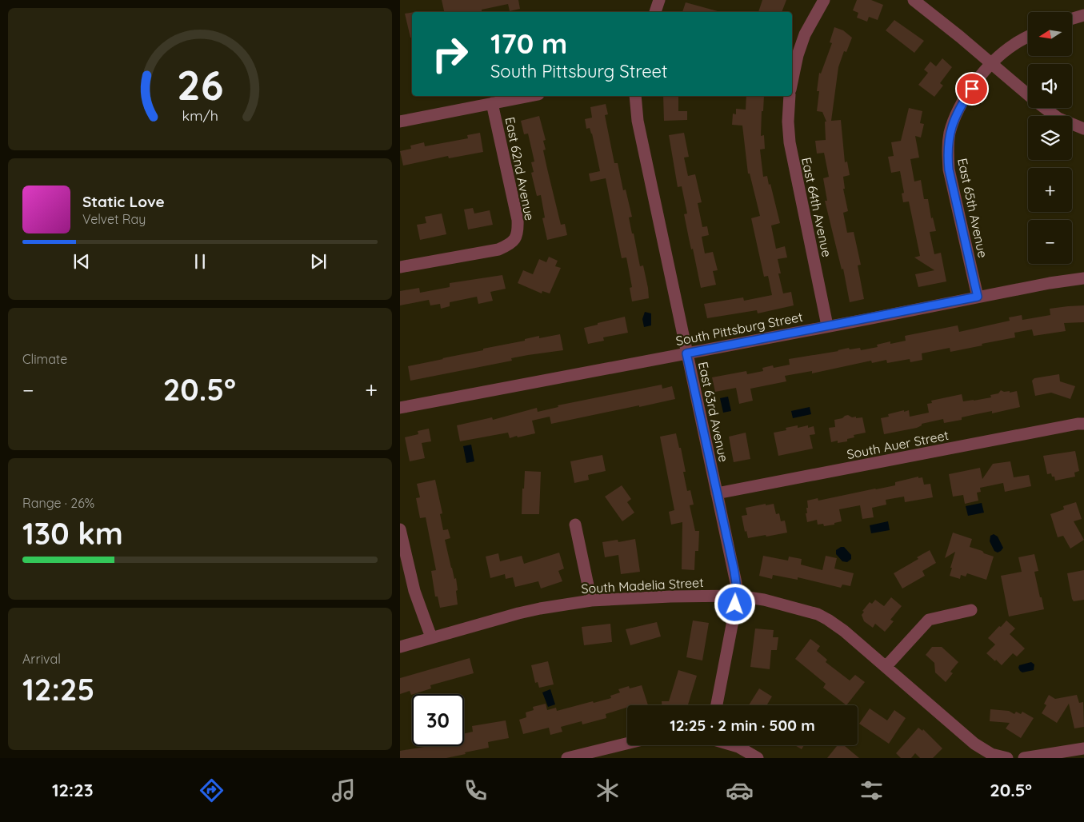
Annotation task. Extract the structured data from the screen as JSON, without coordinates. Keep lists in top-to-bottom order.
{
  "streets": {
    "street": [
      "East 62nd Avenue",
      "East 64th Avenue",
      "East 65th Avenue",
      "South Pittsburg Street",
      "East 63rd Avenue",
      "South Auer Street",
      "South Madelia Street"
    ]
  },
  "crossings": [
    ["East 64th Avenue", "South Pittsburg Street"],
    ["East 65th Avenue", "South Pittsburg Street"],
    ["South Pittsburg Street", "East 63rd Avenue"],
    ["East 63rd Avenue", "South Auer Street"],
    ["East 63rd Avenue", "South Madelia Street"]
  ],
  "north": "left",
  "page": {
    "map_buttons": ["+", "−"],
    "turn": ["170 m", "South Pittsburg Street"],
    "song": ["Static Love", "Velvet Ray"],
    "tile": [
      "Climate",
      ["Range · 26%", "130 km"],
      ["Arrival", "12:25"]
    ],
    "heat": ["−", "20.5°", "+"],
    "limit": "30",
    "trip": "12:25 · 2 min · 500 m",
    "tabs": ["12:23", "20.5°"],
    "gauge": ["26", "km/h"]
  }
}
